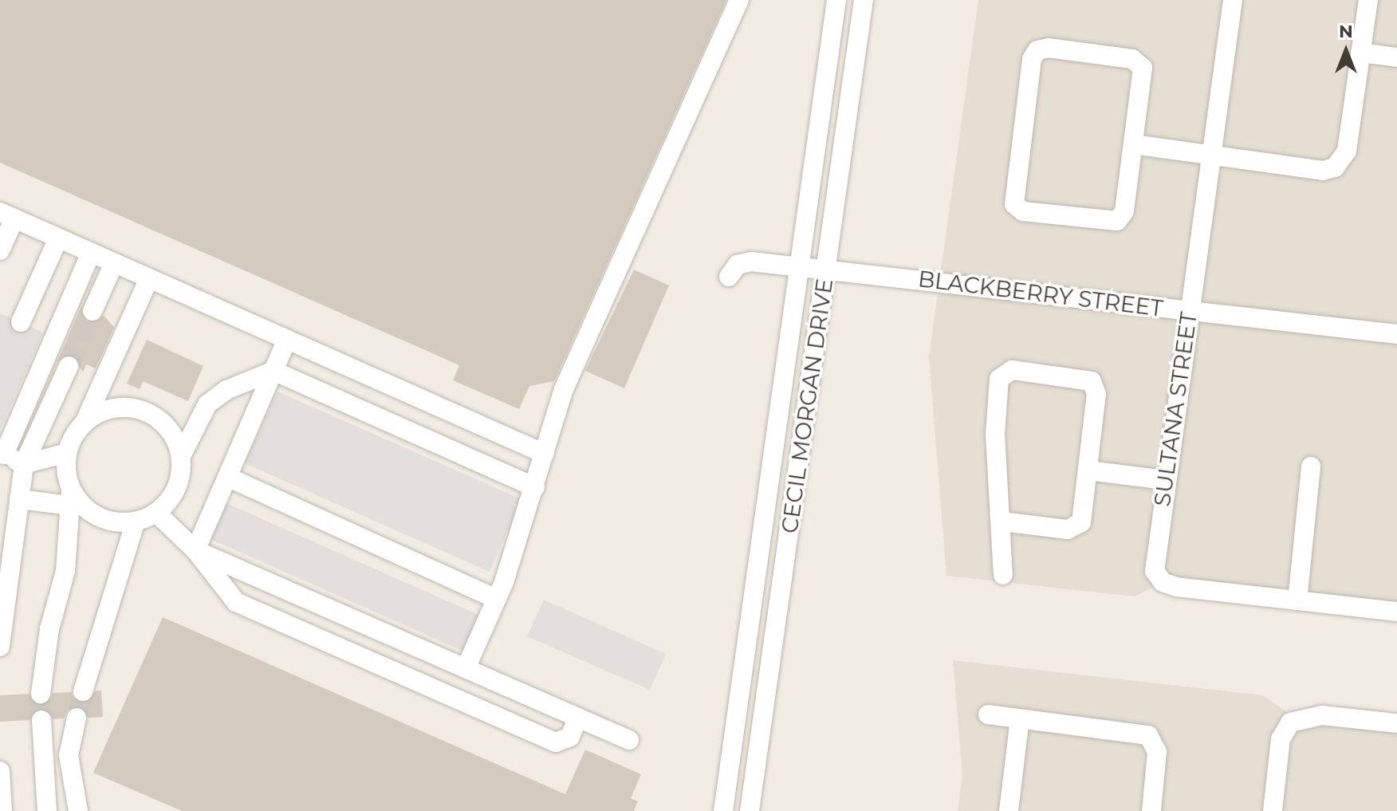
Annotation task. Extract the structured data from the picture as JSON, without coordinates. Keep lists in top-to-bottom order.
{
  "streets": {
    "street": ["BLACKBERRY STREET", "CECIL MORGAN DRIVE", "SULTANA STREET"]
  },
  "crossings": [
    ["BLACKBERRY STREET", "CECIL MORGAN DRIVE"],
    ["BLACKBERRY STREET", "SULTANA STREET"]
  ],
  "north": "top"
}
